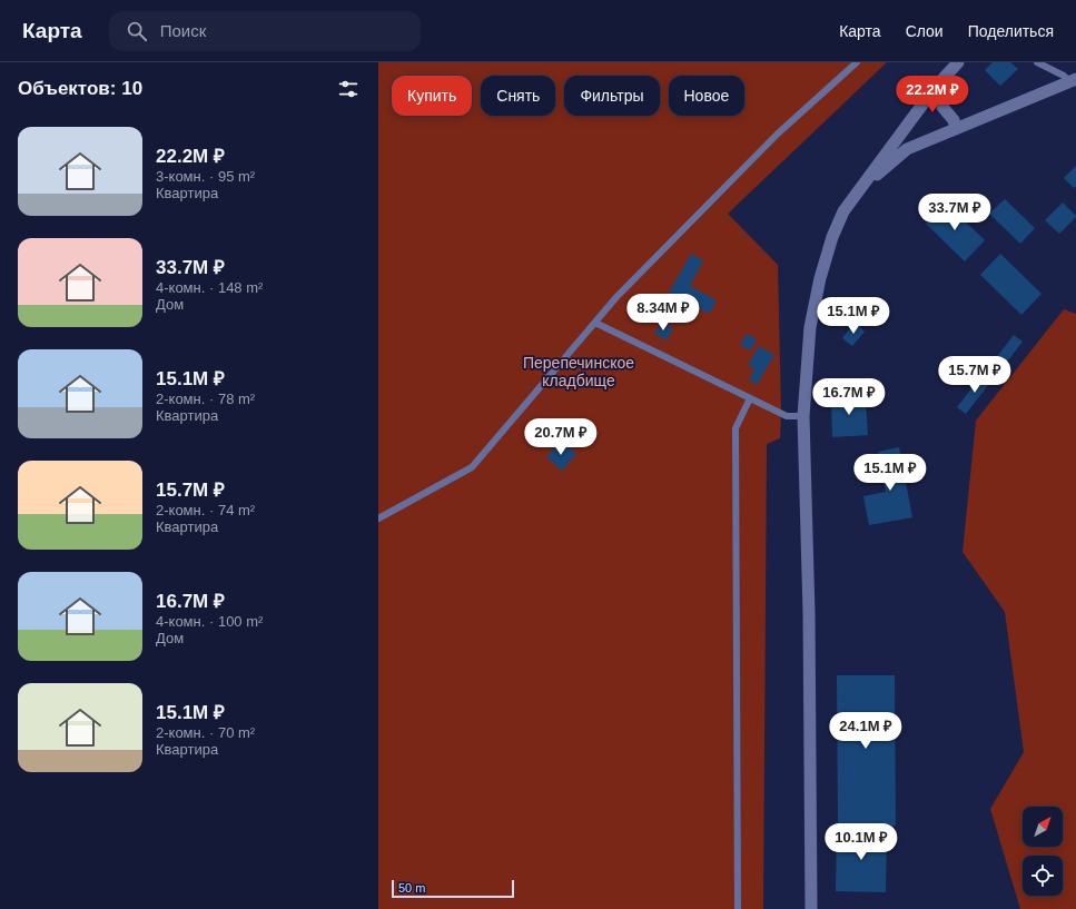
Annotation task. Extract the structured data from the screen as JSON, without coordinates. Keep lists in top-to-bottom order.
{
  "parks": ["Перепечинское кладбище"],
  "scale_bar": "50 m",
  "north": "top right",
  "page": {
    "header": "Карта",
    "search": "Поиск",
    "nav": ["Карта", "Слои", "Поделиться"],
    "heading": "Объектов: 10",
    "price": [
      "22.2M ₽",
      "33.7M ₽",
      "8.34M ₽",
      "15.1M ₽",
      "15.7M ₽",
      "16.7M ₽",
      "20.7M ₽",
      "15.1M ₽",
      "24.1M ₽",
      "10.1M ₽"
    ],
    "chip": [
      "Купить",
      "Снять",
      "Фильтры",
      "Новое"
    ],
    "list": [
      {
        "name": "22.2M ₽",
        "note": "3-комн. · 95 m² · Квартира"
      },
      {
        "name": "33.7M ₽",
        "note": "4-комн. · 148 m² · Дом"
      },
      {
        "name": "15.1M ₽",
        "note": "2-комн. · 78 m² · Квартира"
      },
      {
        "name": "15.7M ₽",
        "note": "2-комн. · 74 m² · Квартира"
      },
      {
        "name": "16.7M ₽",
        "note": "4-комн. · 100 m² · Дом"
      },
      {
        "name": "15.1M ₽",
        "note": "2-комн. · 70 m² · Квартира"
      }
    ],
    "scale": "50 m"
  }
}
